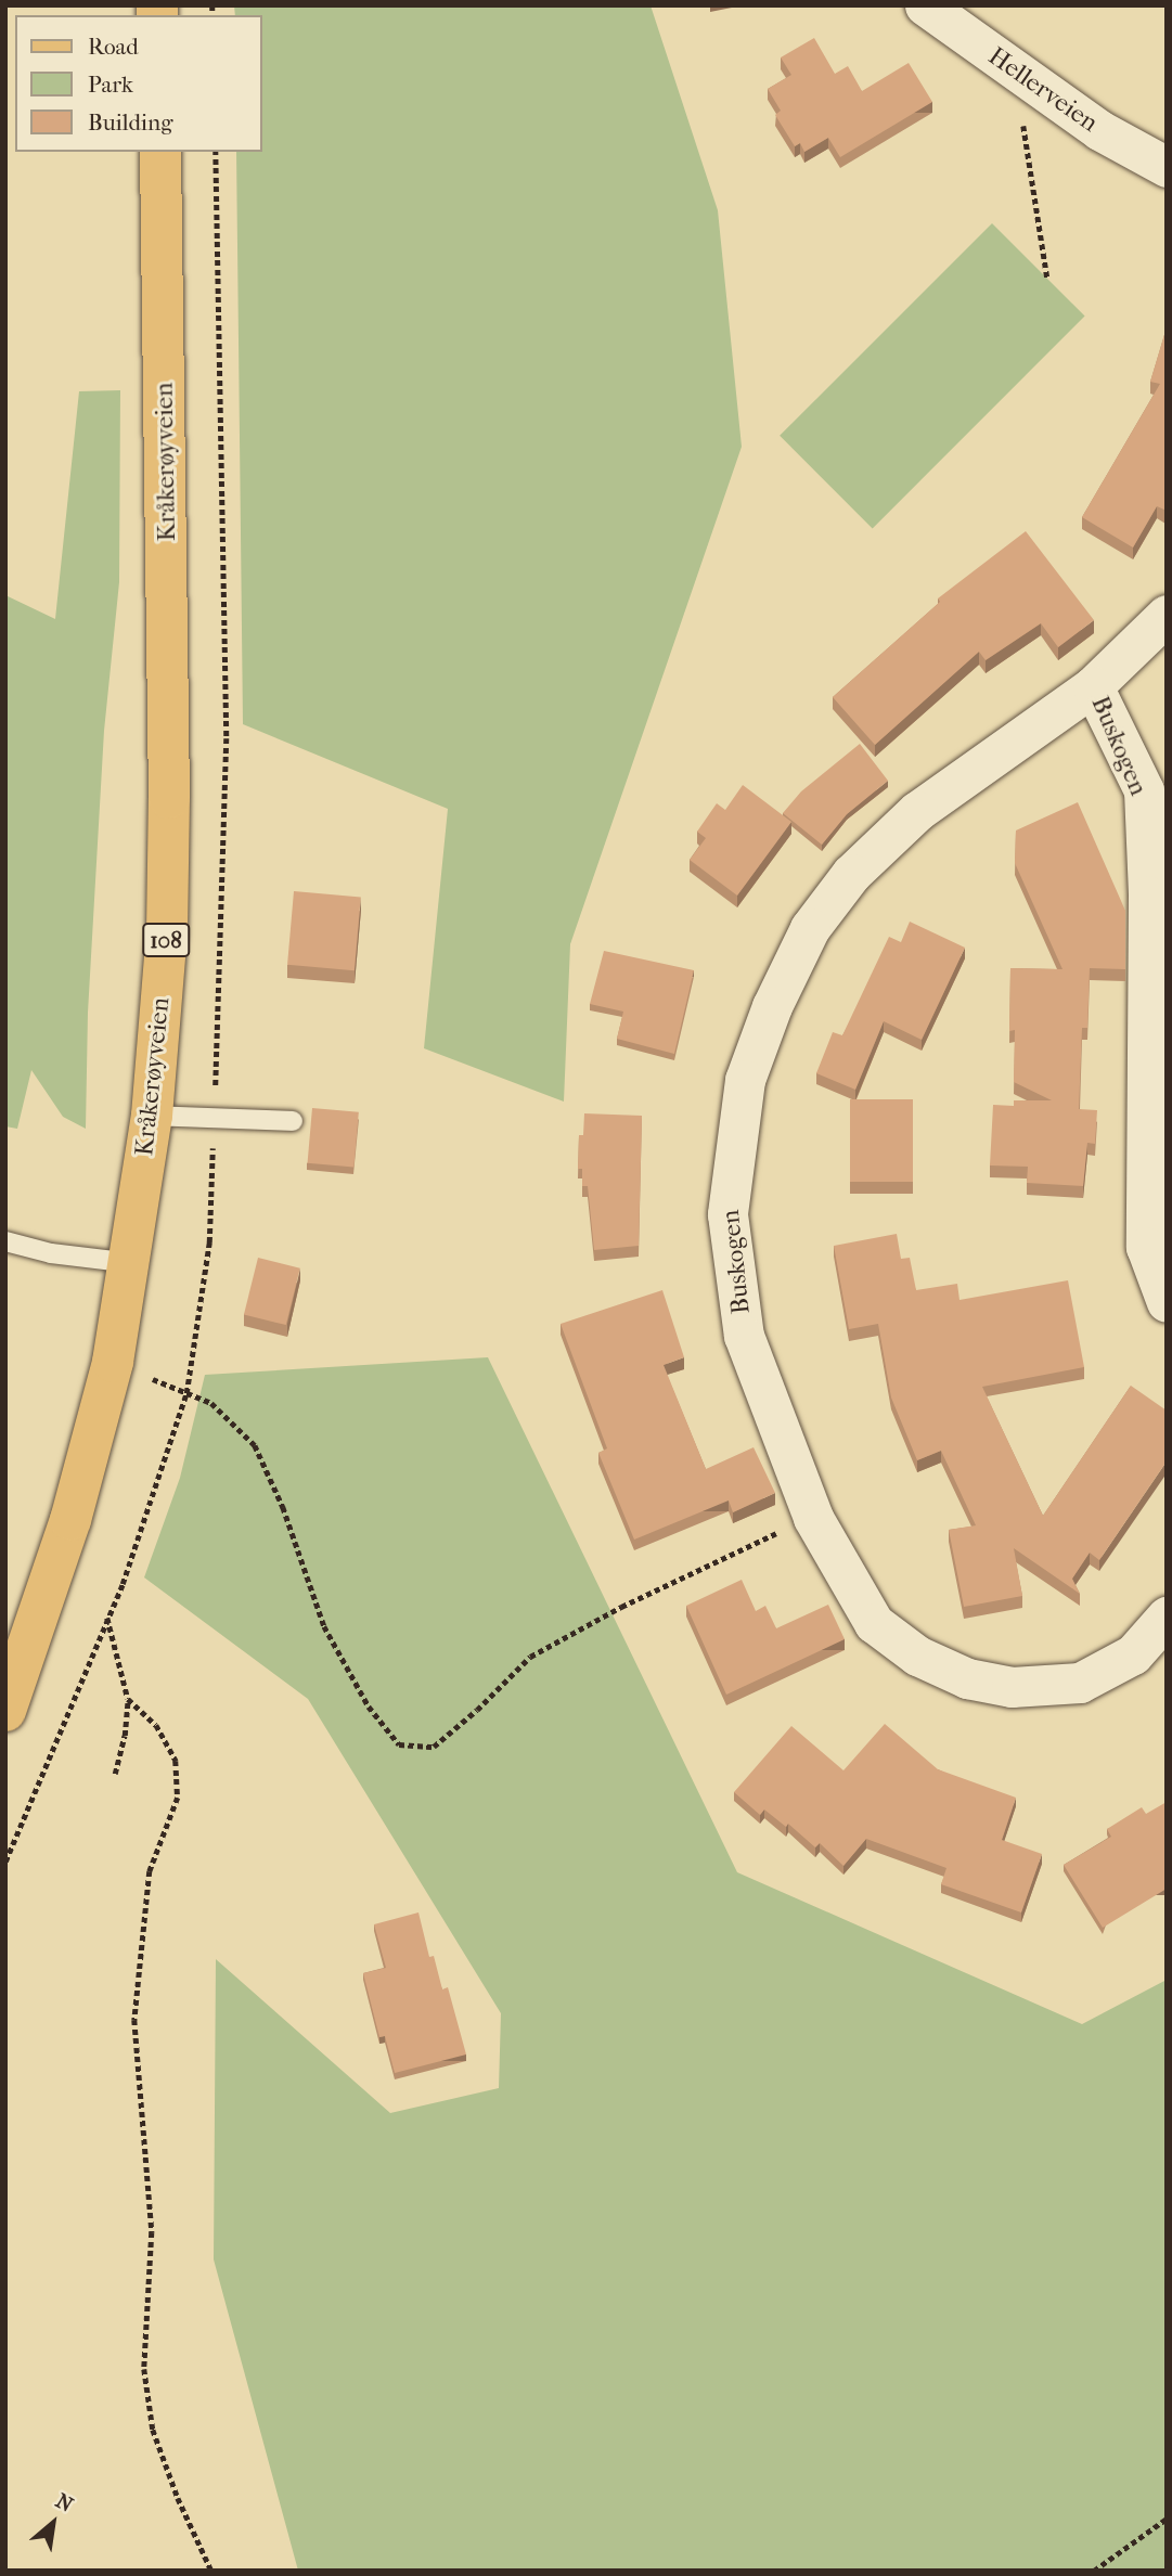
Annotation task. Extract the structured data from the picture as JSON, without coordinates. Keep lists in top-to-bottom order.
{
  "streets": {
    "main road": ["Kråkerøyveien", "108"],
    "street": ["Hellerveien", "Buskogen"]
  },
  "legend": ["Road", "Park", "Building"],
  "north": "top right"
}
